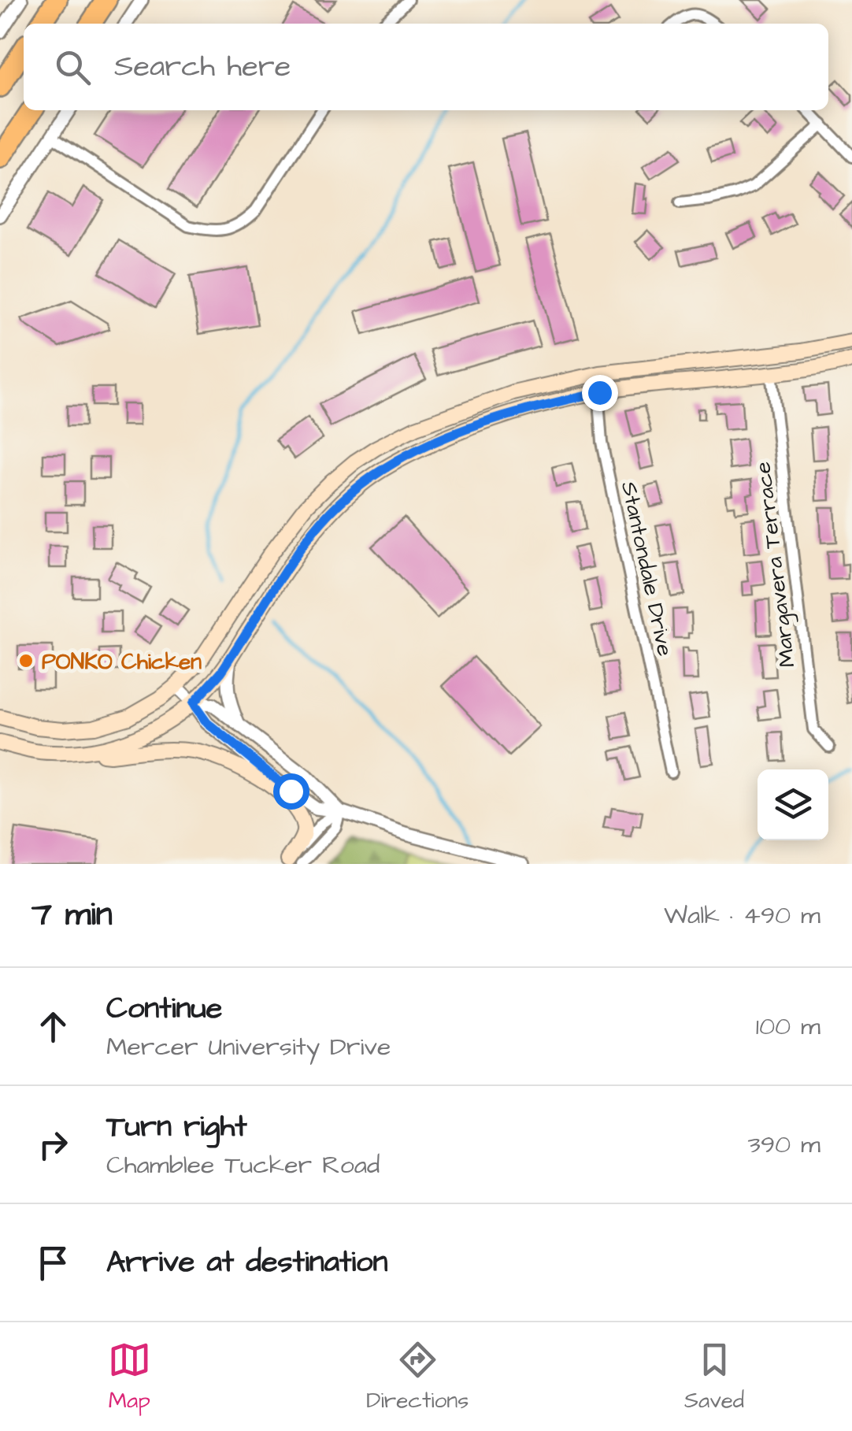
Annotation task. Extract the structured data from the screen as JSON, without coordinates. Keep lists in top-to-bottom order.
{
  "streets": {
    "street": ["Margavera Terrace", "Stantondale Drive"]
  },
  "places": ["PONKO Chicken"],
  "page": {
    "search": "Search here",
    "heading": ["7 min", "Walk · 490 m"],
    "list": [
      ["Continue", "Mercer University Drive", "100 m"],
      ["Turn right", "Chamblee Tucker Road", "390 m"],
      "Arrive at destination"
    ],
    "nav": ["Map", "Directions", "Saved"]
  }
}
